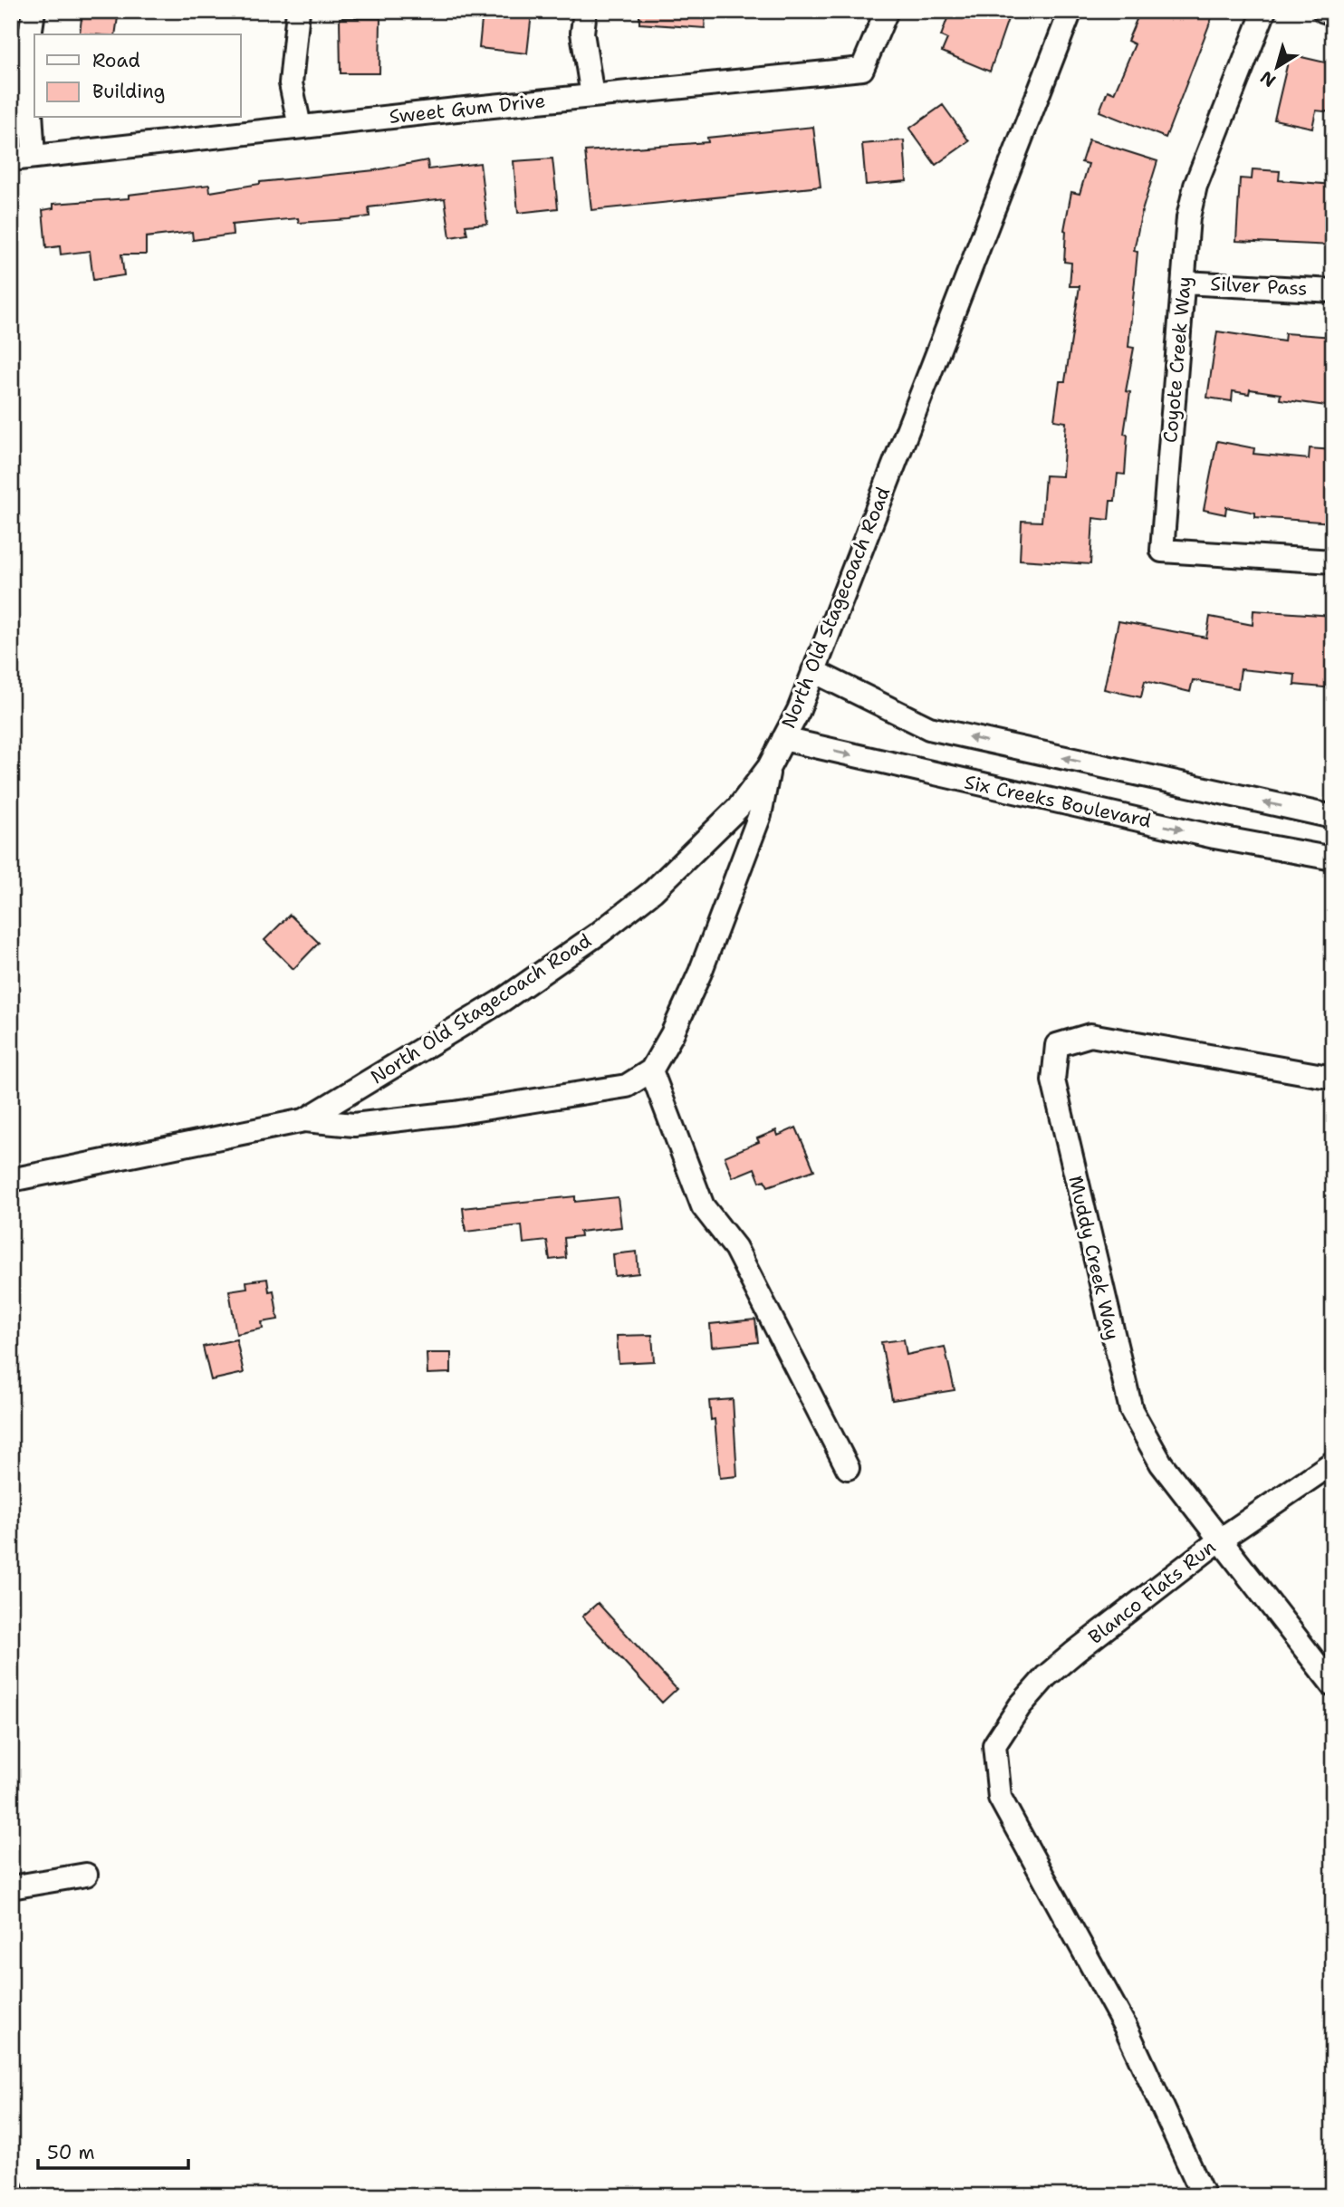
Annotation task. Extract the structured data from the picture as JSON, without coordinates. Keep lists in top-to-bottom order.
{
  "streets": {
    "street": [
      "Sweet Gum Drive",
      "Silver Pass",
      "Coyote Creek Way",
      "North Old Stagecoach Road",
      "Six Creeks Boulevard",
      "Muddy Creek Way",
      "Blanco Flats Run"
    ]
  },
  "crossings": [
    ["Silver Pass", "Coyote Creek Way"],
    ["North Old Stagecoach Road", "Six Creeks Boulevard"],
    ["Muddy Creek Way", "Blanco Flats Run"]
  ],
  "legend": ["Road", "Building"],
  "scale_bar": "50 m",
  "north": "bottom left"
}
